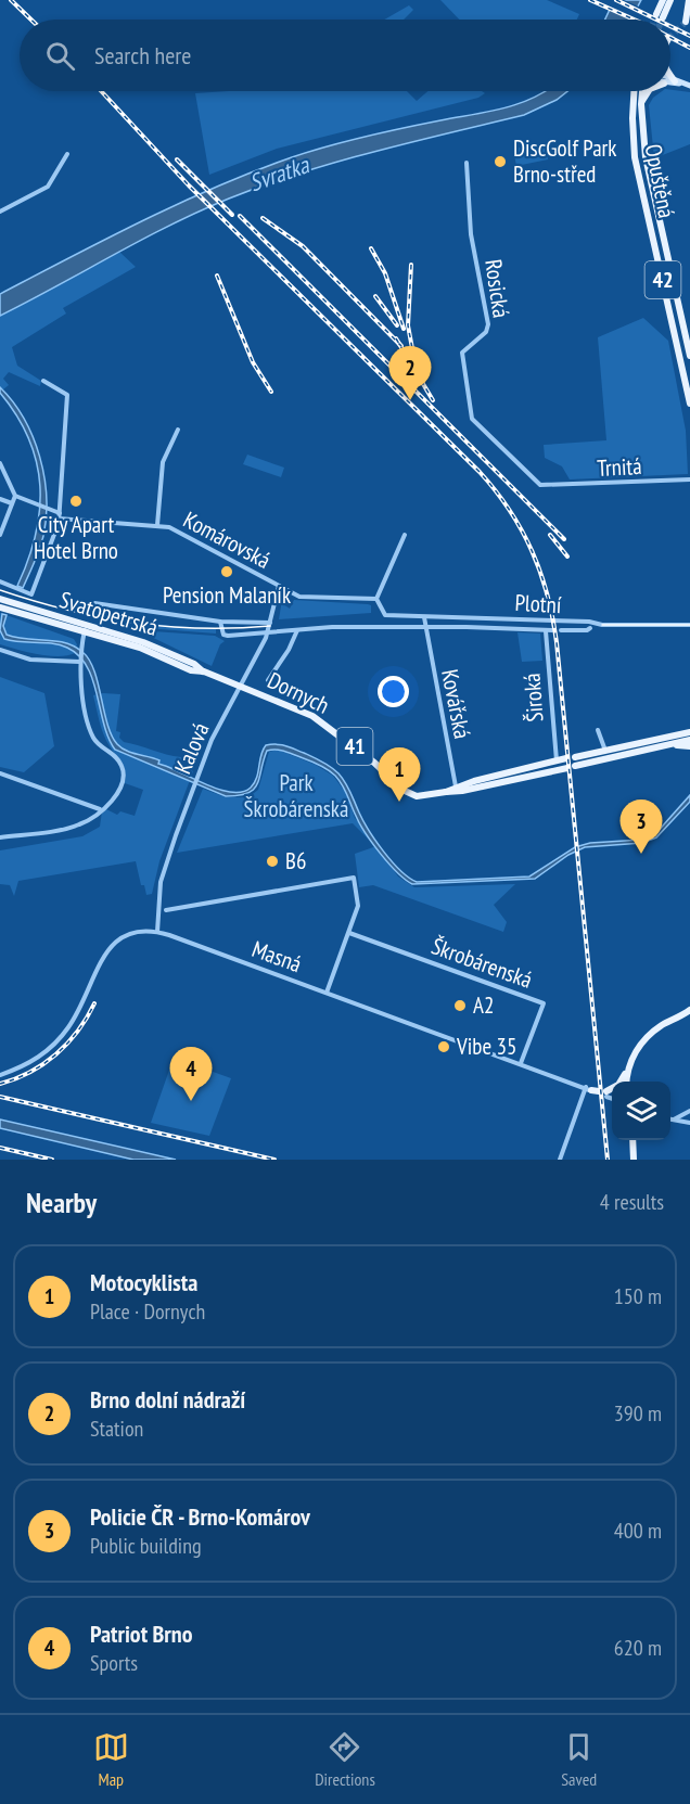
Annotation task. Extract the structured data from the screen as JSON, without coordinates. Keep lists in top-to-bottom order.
{
  "streets": {
    "main road": [
      "Opuštěná",
      "42",
      "Svatopetrská",
      "Dornych",
      "41"
    ],
    "street": [
      "Rosická",
      "Trnitá",
      "Komárovská",
      "Plotní",
      "Široká",
      "Kovářská",
      "Kalová",
      "Masná",
      "Škrobárenská"
    ]
  },
  "crossings": [
    ["Rosická", "Trnitá"],
    ["Komárovská", "Plotní"],
    ["Komárovská", "Kalová"],
    ["Plotní", "Svatopetrská"],
    ["Plotní", "Široká"],
    ["Plotní", "Kovářská"],
    ["Svatopetrská", "Dornych"],
    ["Svatopetrská", "Kalová"],
    ["Dornych", "Široká"],
    ["Dornych", "Kovářská"],
    ["Dornych", "Kalová"],
    ["Kalová", "Masná"],
    ["Masná", "Škrobárenská"]
  ],
  "water": ["Svratka"],
  "parks": ["Park Škrobárenská"],
  "places": [
    "DiscGolf Park Brno-střed",
    "City Apart Hotel Brno",
    "Pension Malaník",
    "B6",
    "A2",
    "Vibe 35"
  ],
  "page": {
    "search": "Search here",
    "pins": [
      "2",
      "1",
      "3",
      "4"
    ],
    "heading": ["Nearby", "4 results"],
    "list": [
      {
        "mark": "1",
        "name": "Motocyklista",
        "note": "Place · Dornych",
        "value": "150 m"
      },
      {
        "mark": "2",
        "name": "Brno dolní nádraží",
        "note": "Station",
        "value": "390 m"
      },
      {
        "mark": "3",
        "name": "Policie ČR - Brno-Komárov",
        "note": "Public building",
        "value": "400 m"
      },
      {
        "mark": "4",
        "name": "Patriot Brno",
        "note": "Sports",
        "value": "620 m"
      }
    ],
    "nav": ["Map", "Directions", "Saved"]
  }
}
